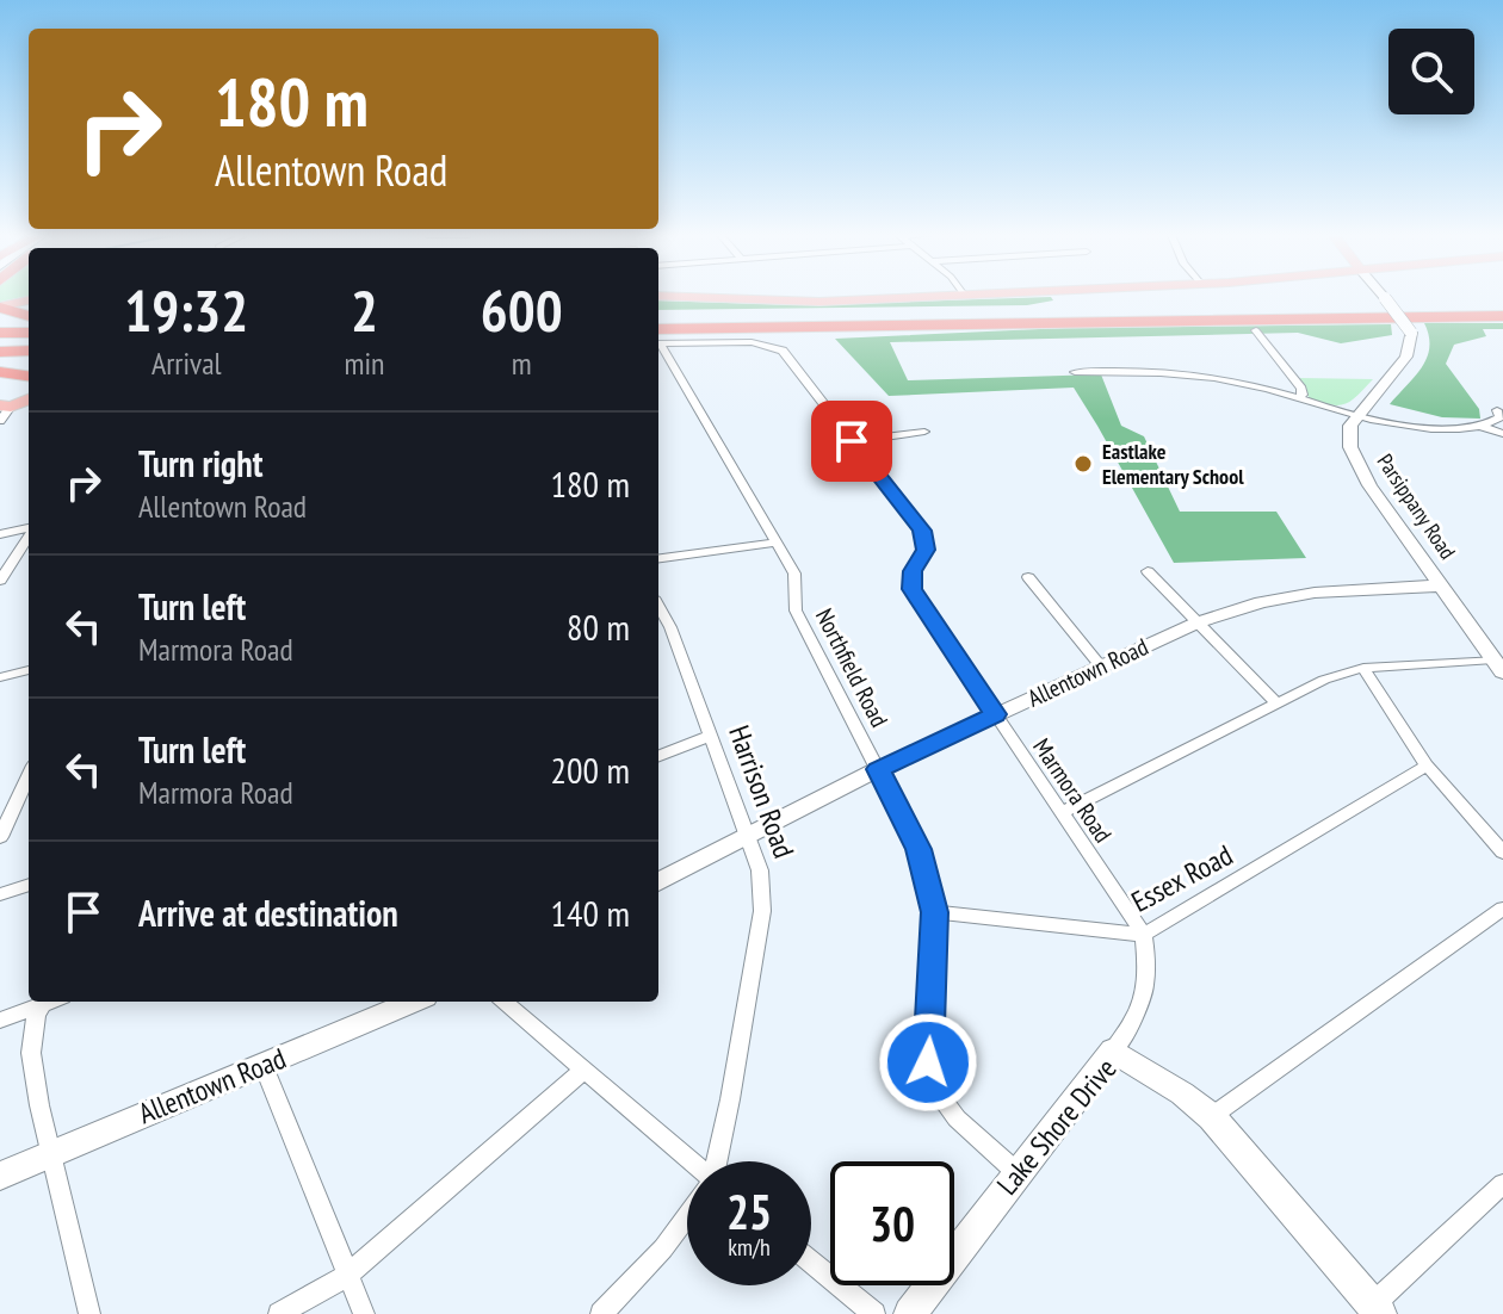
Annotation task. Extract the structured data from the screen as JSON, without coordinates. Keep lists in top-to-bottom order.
{
  "streets": {
    "street": [
      "Parsippany Road",
      "Northfield Road",
      "Allentown Road",
      "Marmora Road",
      "Harrison Road",
      "Essex Road",
      "Lake Shore Drive"
    ]
  },
  "crossings": [
    ["Parsippany Road", "Allentown Road"],
    ["Northfield Road", "Allentown Road"],
    ["Northfield Road", "Essex Road"],
    ["Northfield Road", "Lake Shore Drive"],
    ["Allentown Road", "Marmora Road"],
    ["Allentown Road", "Harrison Road"],
    ["Marmora Road", "Essex Road"]
  ],
  "places": ["Eastlake Elementary School"],
  "page": {
    "turn": ["180 m", "Allentown Road"],
    "eta": [
      "19:32",
      "Arrival",
      "2",
      "min",
      "600",
      "m"
    ],
    "list": [
      {
        "name": "Turn right",
        "note": "Allentown Road",
        "value": "180 m"
      },
      {
        "name": "Turn left",
        "note": "Marmora Road",
        "value": "80 m"
      },
      {
        "name": "Turn left",
        "note": "Marmora Road",
        "value": "200 m"
      },
      {
        "name": "Arrive at destination",
        "value": "140 m"
      }
    ],
    "speed": "25 km/h",
    "limit": "30"
  }
}
